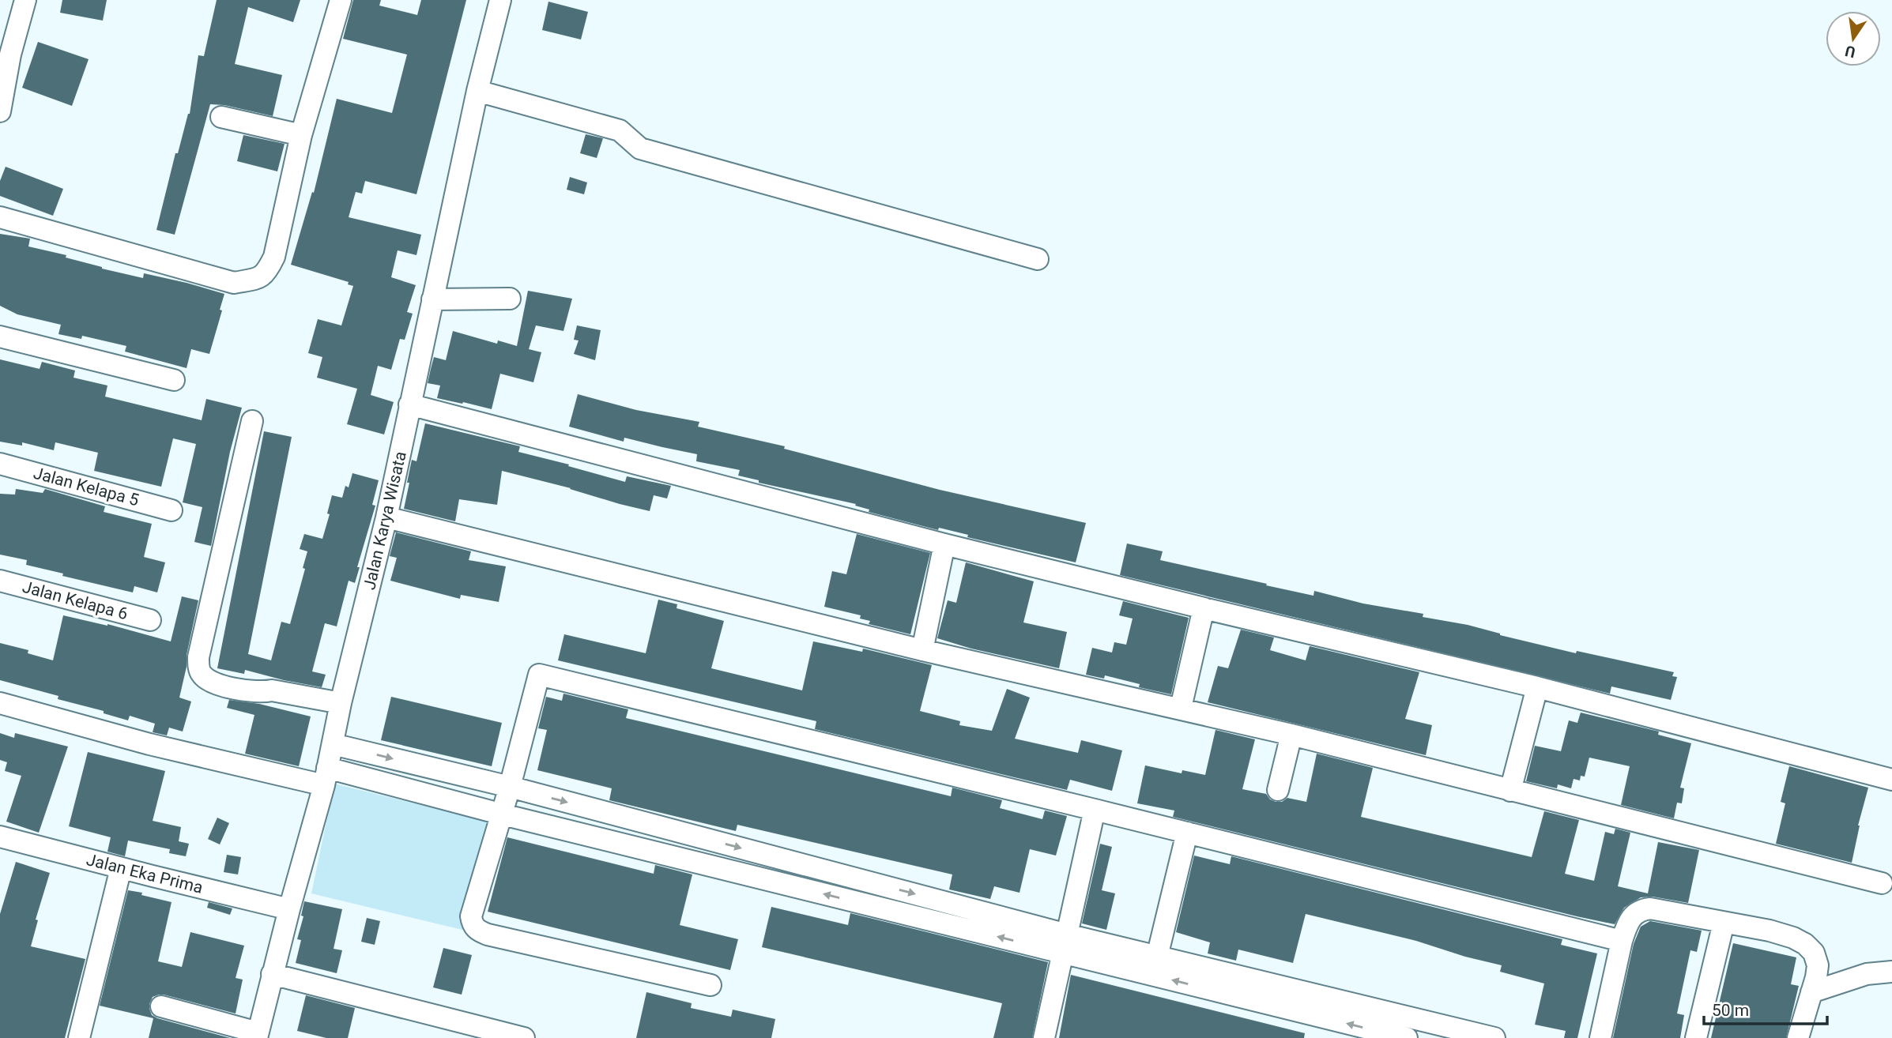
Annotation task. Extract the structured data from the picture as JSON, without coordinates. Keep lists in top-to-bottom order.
{
  "streets": {
    "street": [
      "Jalan Kelapa 5",
      "Jalan Karya Wisata",
      "Jalan Kelapa 6",
      "Jalan Eka Prima"
    ]
  },
  "crossings": [
    ["Jalan Karya Wisata", "Jalan Eka Prima"]
  ],
  "scale_bar": "50 m",
  "north": "bottom"
}
